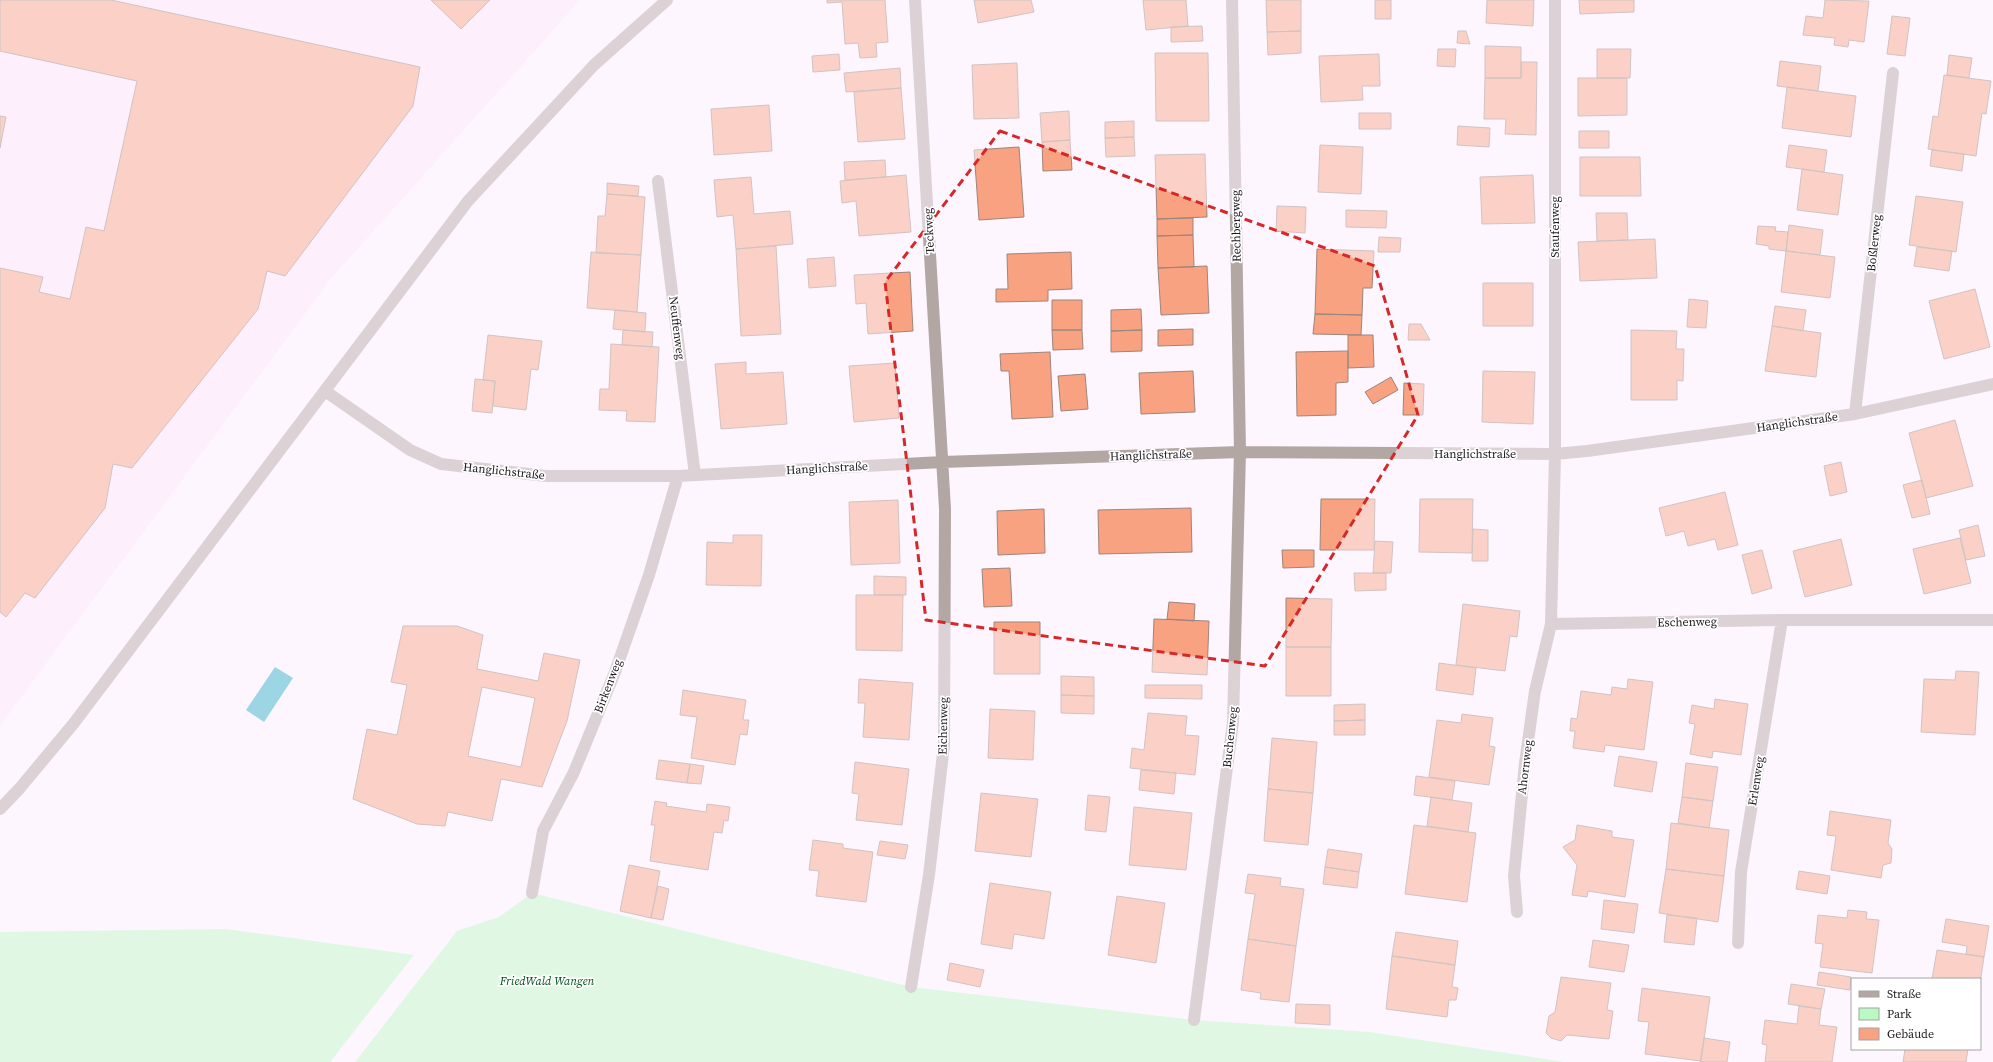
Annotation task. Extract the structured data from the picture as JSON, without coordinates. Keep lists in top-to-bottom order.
{
  "streets": {
    "street": [
      "Rechbergweg",
      "Staufenweg",
      "Teckweg",
      "Boßlerweg",
      "Neuffenweg",
      "Hanglichstraße",
      "Eschenweg",
      "Birkenweg",
      "Eichenweg",
      "Buchenweg",
      "Ahornweg",
      "Erlenweg"
    ]
  },
  "crossings": [
    ["Rechbergweg", "Hanglichstraße"],
    ["Rechbergweg", "Buchenweg"],
    ["Staufenweg", "Hanglichstraße"],
    ["Teckweg", "Hanglichstraße"],
    ["Teckweg", "Eichenweg"],
    ["Boßlerweg", "Hanglichstraße"],
    ["Neuffenweg", "Hanglichstraße"],
    ["Hanglichstraße", "Birkenweg"],
    ["Hanglichstraße", "Eichenweg"],
    ["Hanglichstraße", "Buchenweg"],
    ["Eschenweg", "Ahornweg"],
    ["Eschenweg", "Erlenweg"]
  ],
  "parks": ["FriedWald Wangen"],
  "legend": ["Straße", "Park", "Gebäude"]
}
